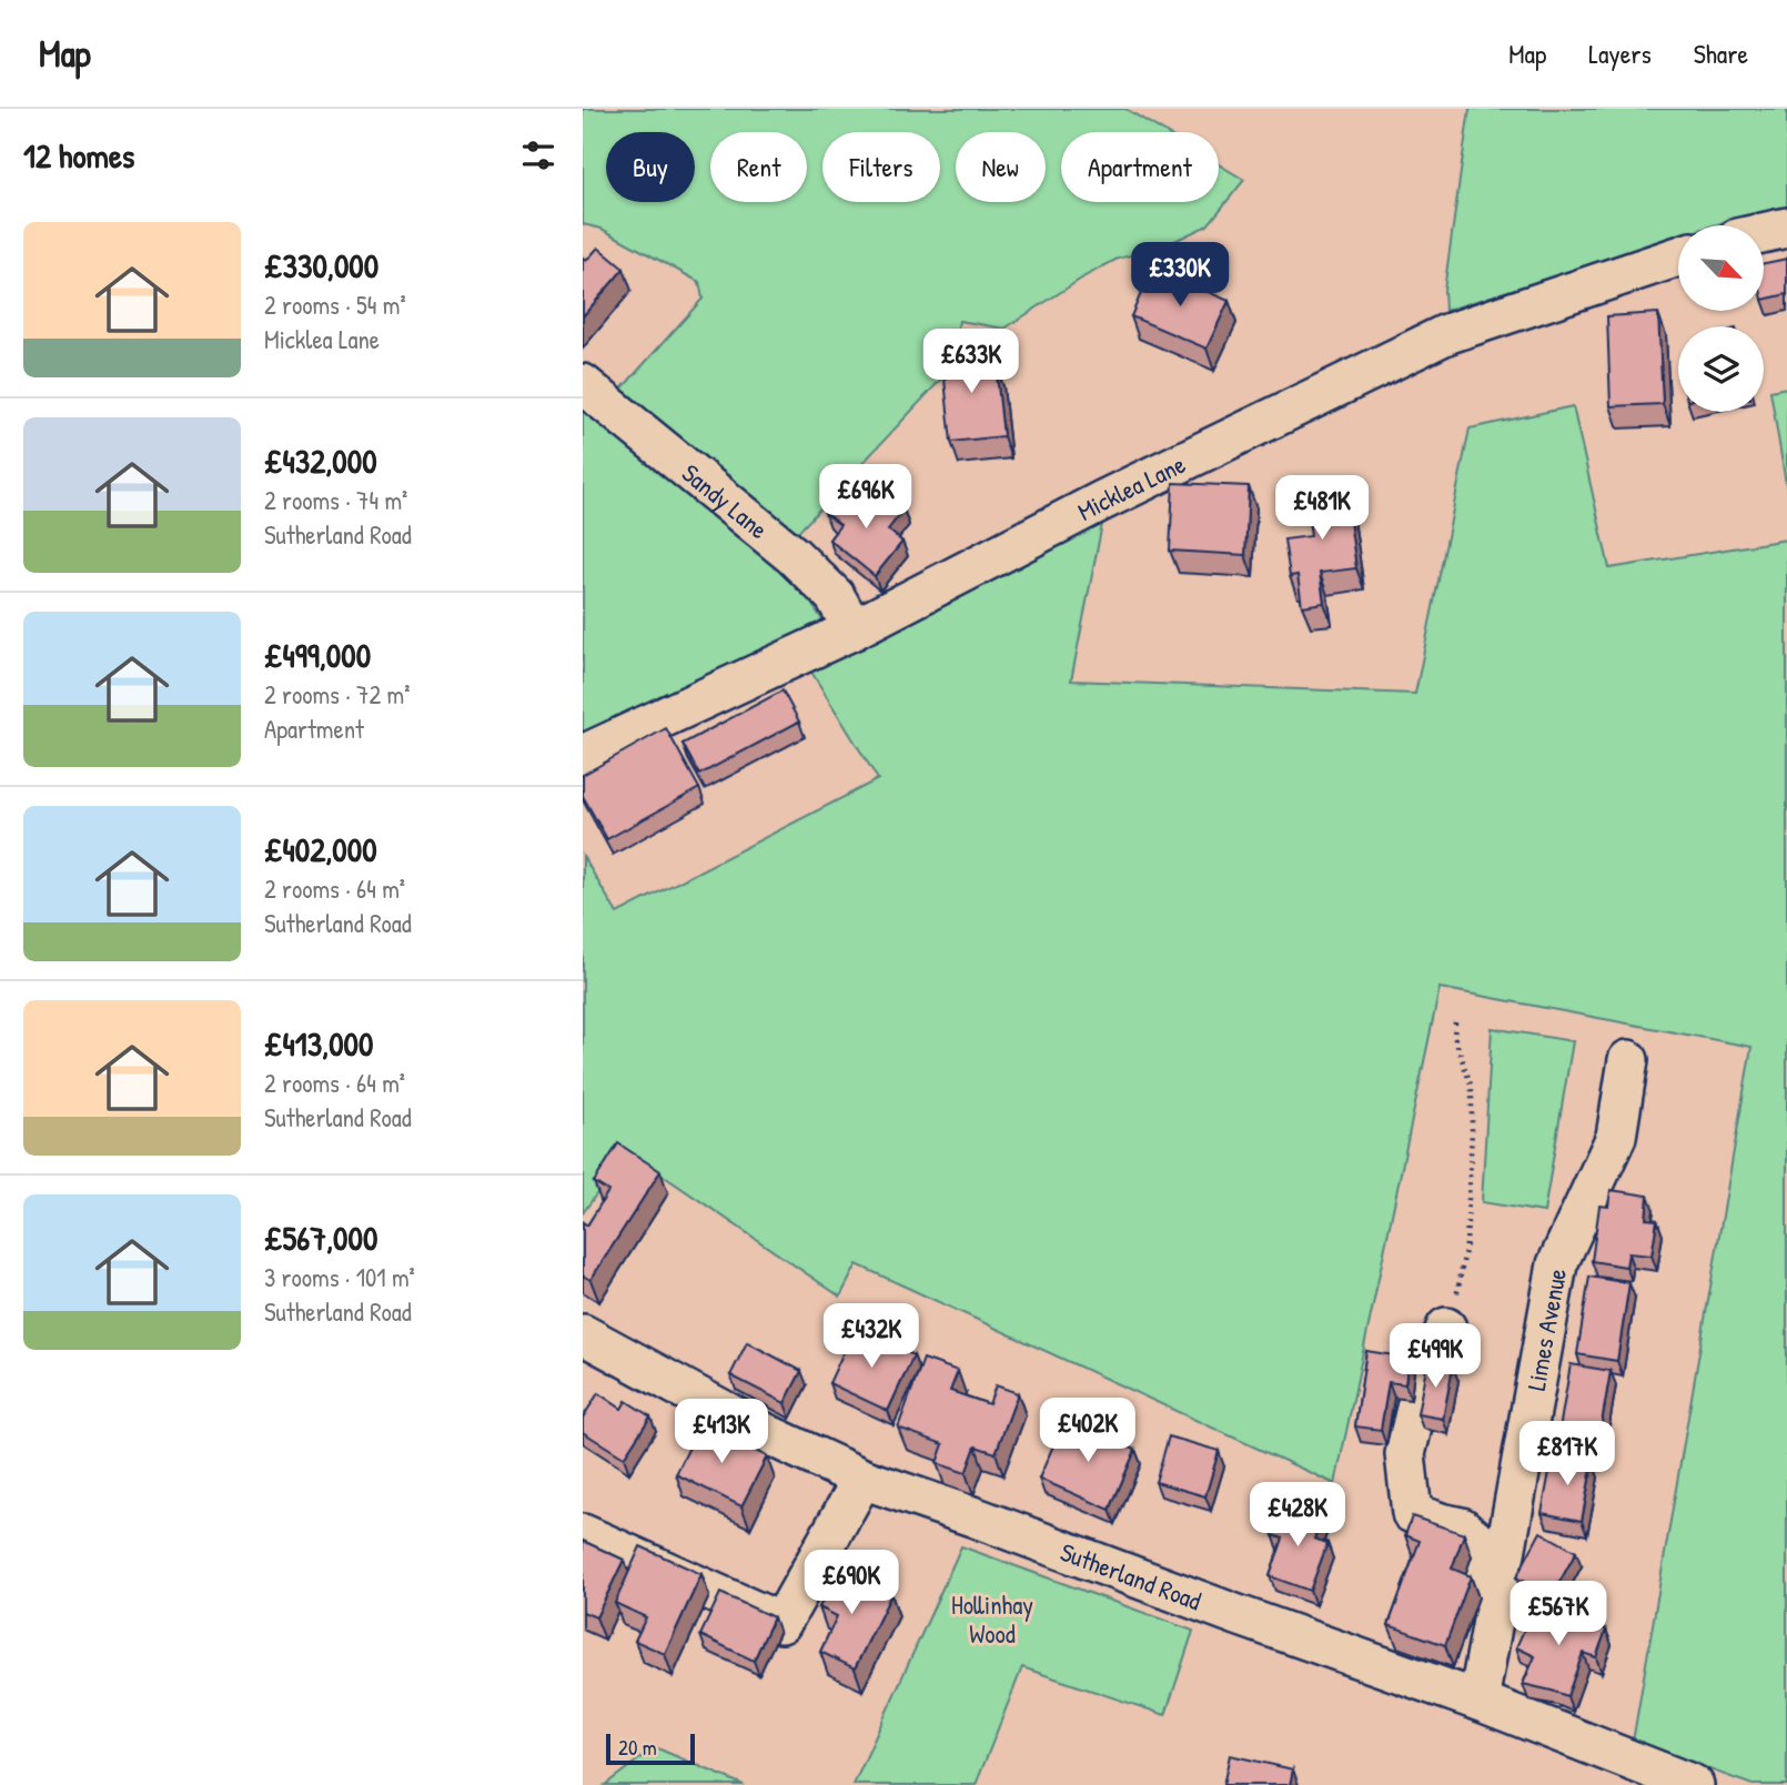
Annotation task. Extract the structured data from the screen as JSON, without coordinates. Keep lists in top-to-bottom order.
{
  "streets": {
    "street": [
      "Micklea Lane",
      "Sandy Lane",
      "Limes Avenue",
      "Sutherland Road"
    ]
  },
  "crossings": [
    ["Micklea Lane", "Sandy Lane"],
    ["Limes Avenue", "Sutherland Road"]
  ],
  "parks": ["Hollinhay Wood"],
  "scale_bar": "20 m",
  "north": "bottom right",
  "page": {
    "header": "Map",
    "nav": ["Map", "Layers", "Share"],
    "heading": "12 homes",
    "chip": [
      "Buy",
      "Rent",
      "Filters",
      "New",
      "Apartment"
    ],
    "list": [
      {
        "name": "£330,000",
        "note": "2 rooms · 54 m² · Micklea Lane"
      },
      {
        "name": "£432,000",
        "note": "2 rooms · 74 m² · Sutherland Road"
      },
      {
        "name": "£499,000",
        "note": "2 rooms · 72 m² · Apartment"
      },
      {
        "name": "£402,000",
        "note": "2 rooms · 64 m² · Sutherland Road"
      },
      {
        "name": "£413,000",
        "note": "2 rooms · 64 m² · Sutherland Road"
      },
      {
        "name": "£567,000",
        "note": "3 rooms · 101 m² · Sutherland Road"
      }
    ],
    "price": [
      "£330K",
      "£633K",
      "£696K",
      "£481K",
      "£432K",
      "£499K",
      "£402K",
      "£413K",
      "£817K",
      "£428K",
      "£690K",
      "£567K"
    ],
    "scale": "20 m"
  }
}
